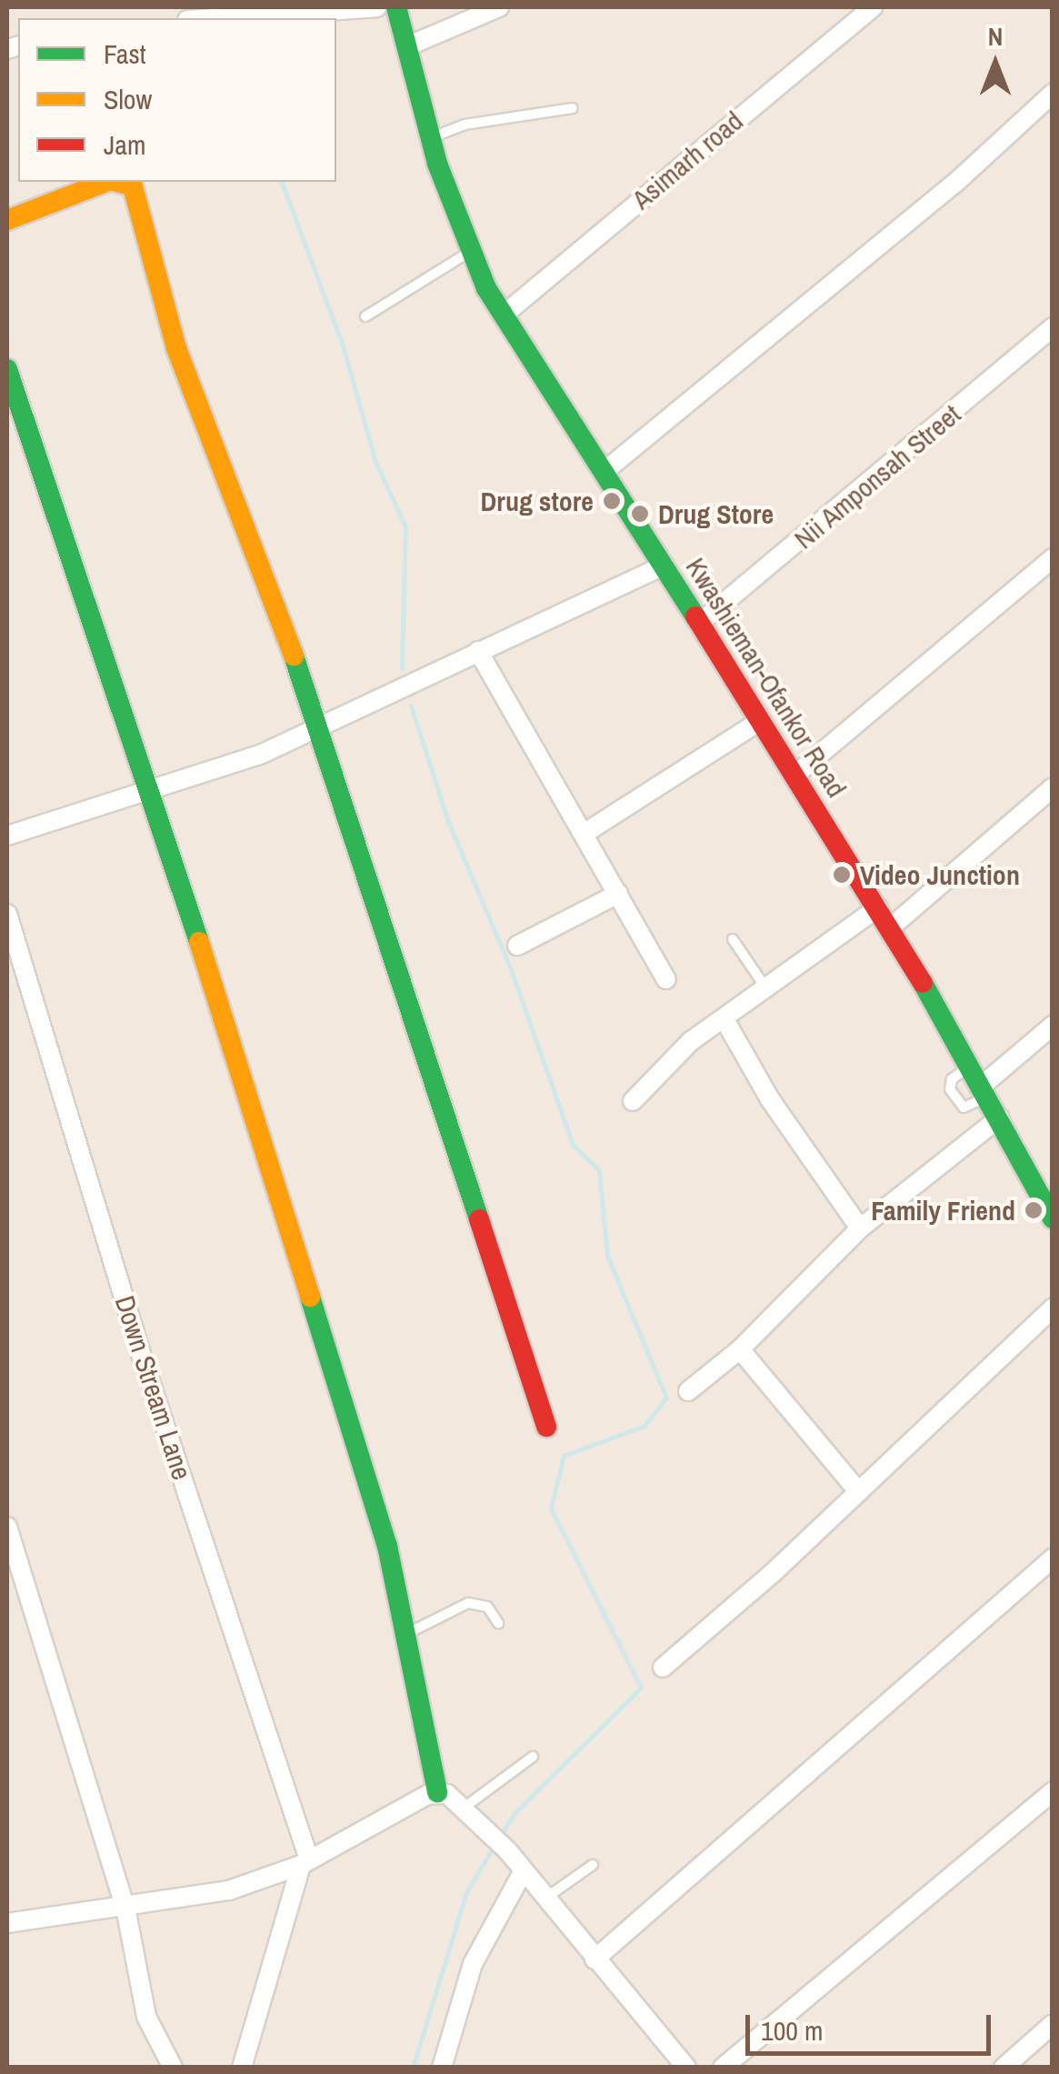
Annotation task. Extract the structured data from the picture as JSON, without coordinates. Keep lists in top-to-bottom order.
{
  "streets": {
    "street": [
      "Asimarh road",
      "Nii Amponsah Street",
      "Kwashieman-Ofankor Road",
      "Down Stream Lane"
    ]
  },
  "crossings": [
    ["Asimarh road", "Kwashieman-Ofankor Road"],
    ["Nii Amponsah Street", "Kwashieman-Ofankor Road"]
  ],
  "places": [
    "Drug store",
    "Drug Store",
    "Video Junction",
    "Family Friend"
  ],
  "legend": ["Fast", "Slow", "Jam"],
  "scale_bar": "100 m",
  "north": "top"
}
